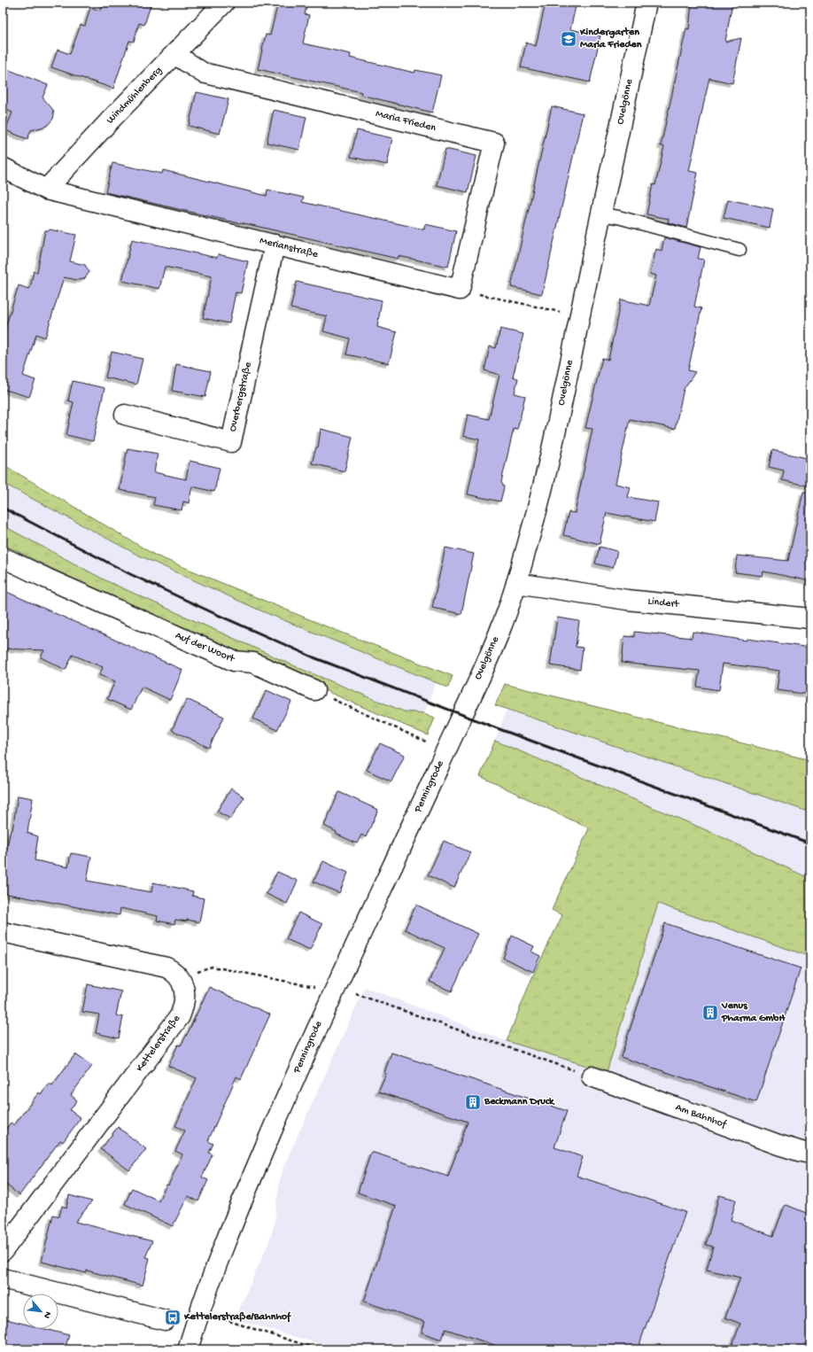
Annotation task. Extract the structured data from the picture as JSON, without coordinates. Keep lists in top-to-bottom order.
{
  "streets": {
    "street": [
      "Windmühlenberg",
      "Ovelgönne",
      "Maria Frieden",
      "Merianstraße",
      "Overbergstraße",
      "Lindert",
      "Auf der Woort",
      "Penningrode",
      "Kettelerstraße",
      "Am Bahnhof"
    ]
  },
  "crossings": [
    ["Windmühlenberg", "Maria Frieden"],
    ["Windmühlenberg", "Merianstraße"],
    ["Ovelgönne", "Lindert"],
    ["Ovelgönne", "Penningrode"],
    ["Maria Frieden", "Merianstraße"],
    ["Merianstraße", "Overbergstraße"]
  ],
  "places": {
    "school or university": ["Kindergarten Maria Frieden"],
    "building": ["Venus Pharma GmbH", "Beckmann Druck"],
    "bus stop": ["Kettelerstraße/Bahnhof"]
  },
  "north": "bottom right"
}
